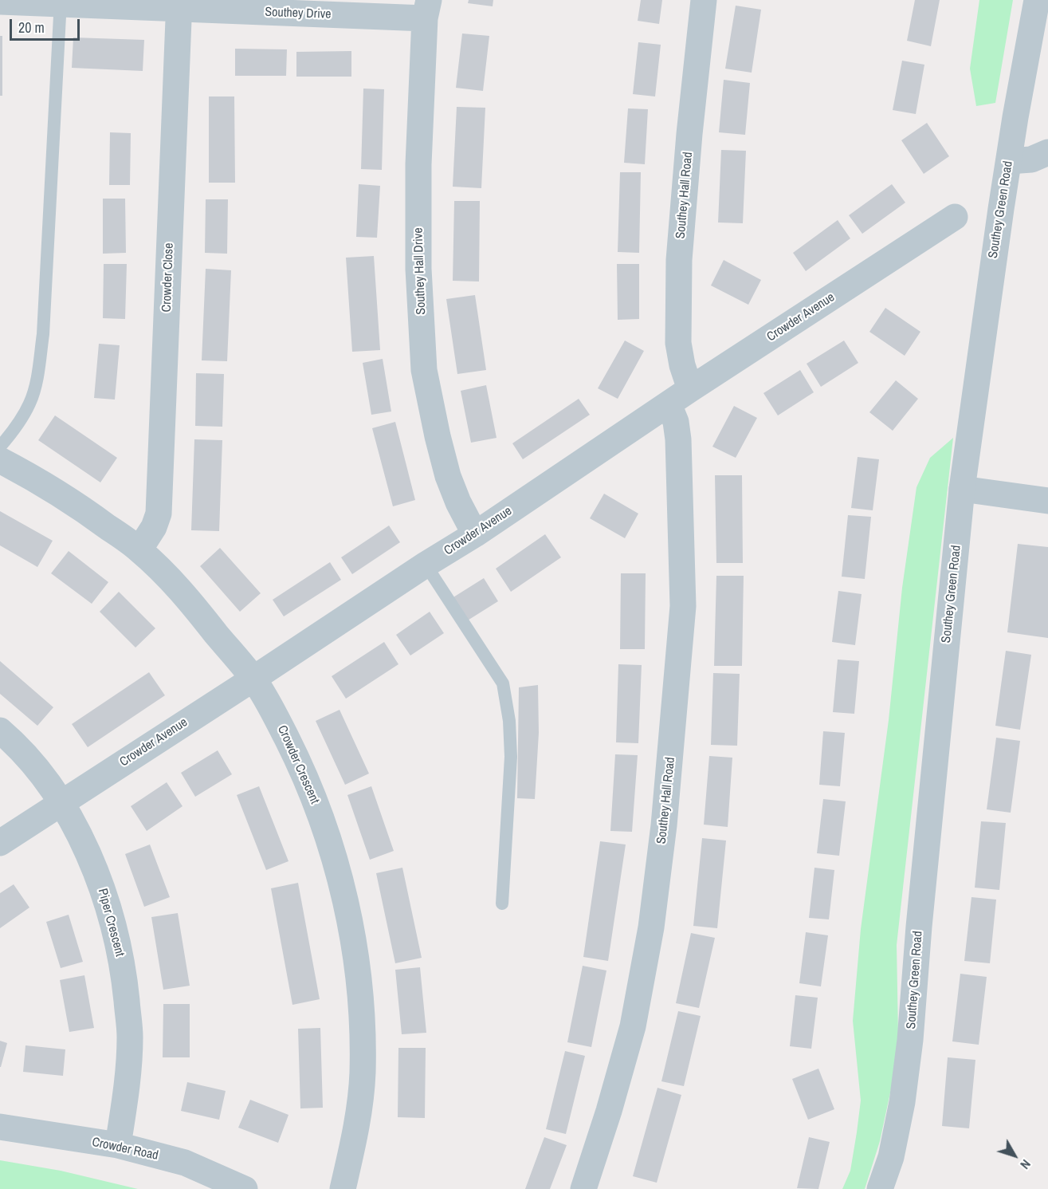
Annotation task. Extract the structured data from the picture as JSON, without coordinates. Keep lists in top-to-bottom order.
{
  "streets": {
    "street": [
      "Southey Drive",
      "Southey Hall Road",
      "Southey Green Road",
      "Southey Hall Drive",
      "Crowder Close",
      "Crowder Avenue",
      "Crowder Crescent",
      "Piper Crescent",
      "Crowder Road"
    ]
  },
  "crossings": [
    ["Southey Drive", "Southey Hall Drive"],
    ["Southey Drive", "Crowder Close"],
    ["Southey Hall Road", "Crowder Avenue"],
    ["Southey Hall Drive", "Crowder Avenue"],
    ["Crowder Close", "Crowder Crescent"],
    ["Crowder Avenue", "Crowder Crescent"],
    ["Crowder Avenue", "Piper Crescent"],
    ["Piper Crescent", "Crowder Road"]
  ],
  "scale_bar": "20 m",
  "north": "bottom right"
}
